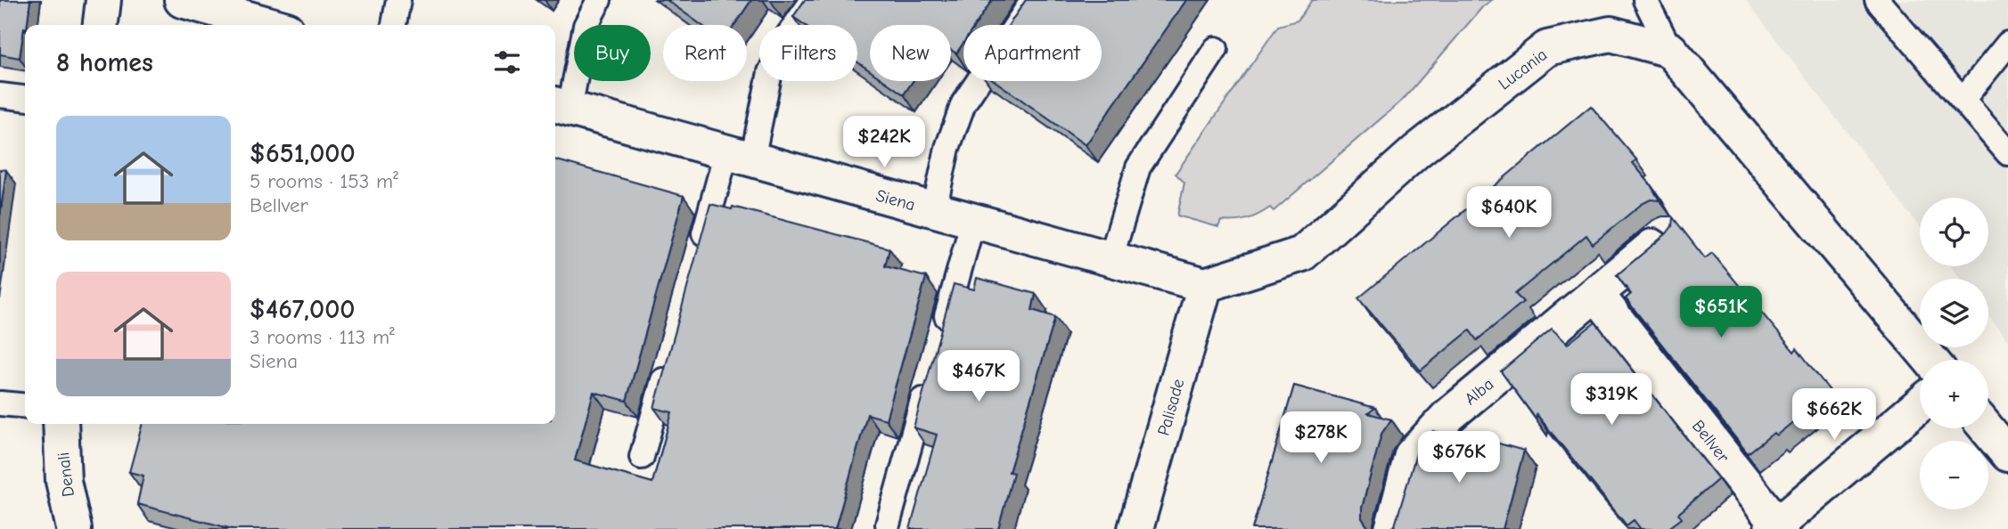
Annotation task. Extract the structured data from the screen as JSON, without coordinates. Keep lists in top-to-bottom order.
{
  "streets": {
    "street": [
      "Lucania",
      "Siena",
      "Alba",
      "Palisade",
      "Bellver",
      "Denali"
    ]
  },
  "crossings": [
    ["Lucania", "Siena"],
    ["Lucania", "Palisade"],
    ["Siena", "Palisade"],
    ["Alba", "Bellver"]
  ],
  "page": {
    "chip": [
      "Buy",
      "Rent",
      "Filters",
      "New",
      "Apartment"
    ],
    "heading": "8 homes",
    "list": [
      {
        "name": "$651,000",
        "note": "5 rooms · 153 m² · Bellver"
      },
      {
        "name": "$467,000",
        "note": "3 rooms · 113 m² · Siena"
      }
    ],
    "price": [
      "$242K",
      "$640K",
      "$651K",
      "$467K",
      "$319K",
      "$662K",
      "$278K",
      "$676K"
    ],
    "map_buttons": ["+", "−"]
  }
}
